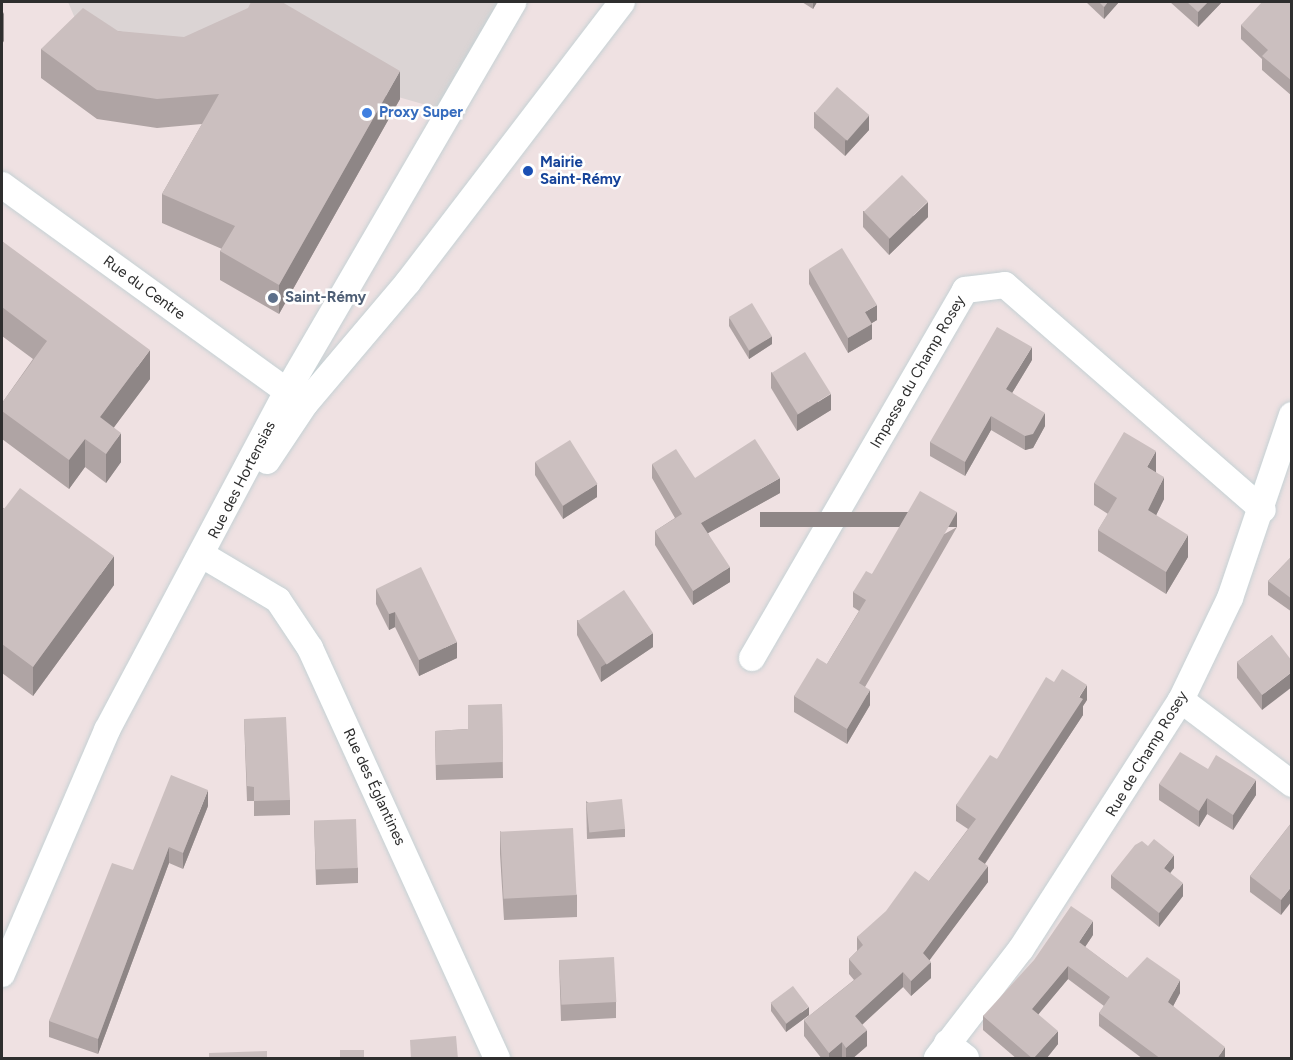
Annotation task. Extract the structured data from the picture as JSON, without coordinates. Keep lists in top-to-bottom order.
{
  "streets": {
    "street": [
      "Rue du Centre",
      "Impasse du Champ Rosey",
      "Rue des Hortensias",
      "Rue de Champ Rosey",
      "Rue des Églantines"
    ]
  },
  "crossings": [
    ["Rue du Centre", "Rue des Hortensias"],
    ["Impasse du Champ Rosey", "Rue de Champ Rosey"],
    ["Rue des Hortensias", "Rue des Églantines"]
  ],
  "places": ["Proxy Super", "Mairie Saint-Rémy", "Saint-Rémy"]
}
